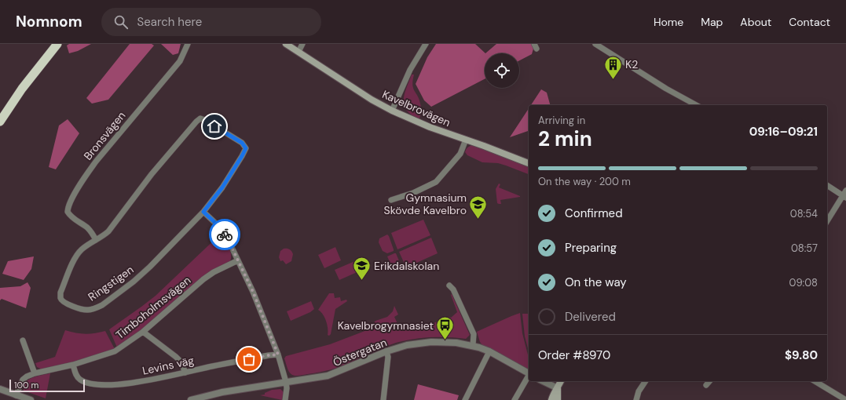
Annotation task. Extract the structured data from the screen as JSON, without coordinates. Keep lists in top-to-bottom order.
{
  "streets": {
    "main road": ["Kavelbrovägen"],
    "street": [
      "Bronsvägen",
      "Ringstigen",
      "Timboholmsvägen",
      "Östergatan",
      "Levins väg"
    ]
  },
  "crossings": [
    ["Bronsvägen", "Ringstigen"],
    ["Timboholmsvägen", "Levins väg"]
  ],
  "places": {
    "building": ["K2"],
    "school or university": ["Gymnasium Skövde Kavelbro", "Erikdalskolan"],
    "bus stop": ["Kavelbrogymnasiet"]
  },
  "scale_bar": "100 m",
  "page": {
    "header": "Nomnom",
    "search": "Search here",
    "nav": [
      "Home",
      "Map",
      "About",
      "Contact"
    ],
    "heading": ["2 min", "Arriving in", "09:16–09:21"],
    "panel": ["Order #8970", "$9.80"],
    "bar": "On the way · 200 m",
    "list": [
      ["Confirmed", "08:54"],
      ["Preparing", "08:57"],
      ["On the way", "09:08"],
      "Delivered"
    ],
    "scale": "100 m"
  }
}
